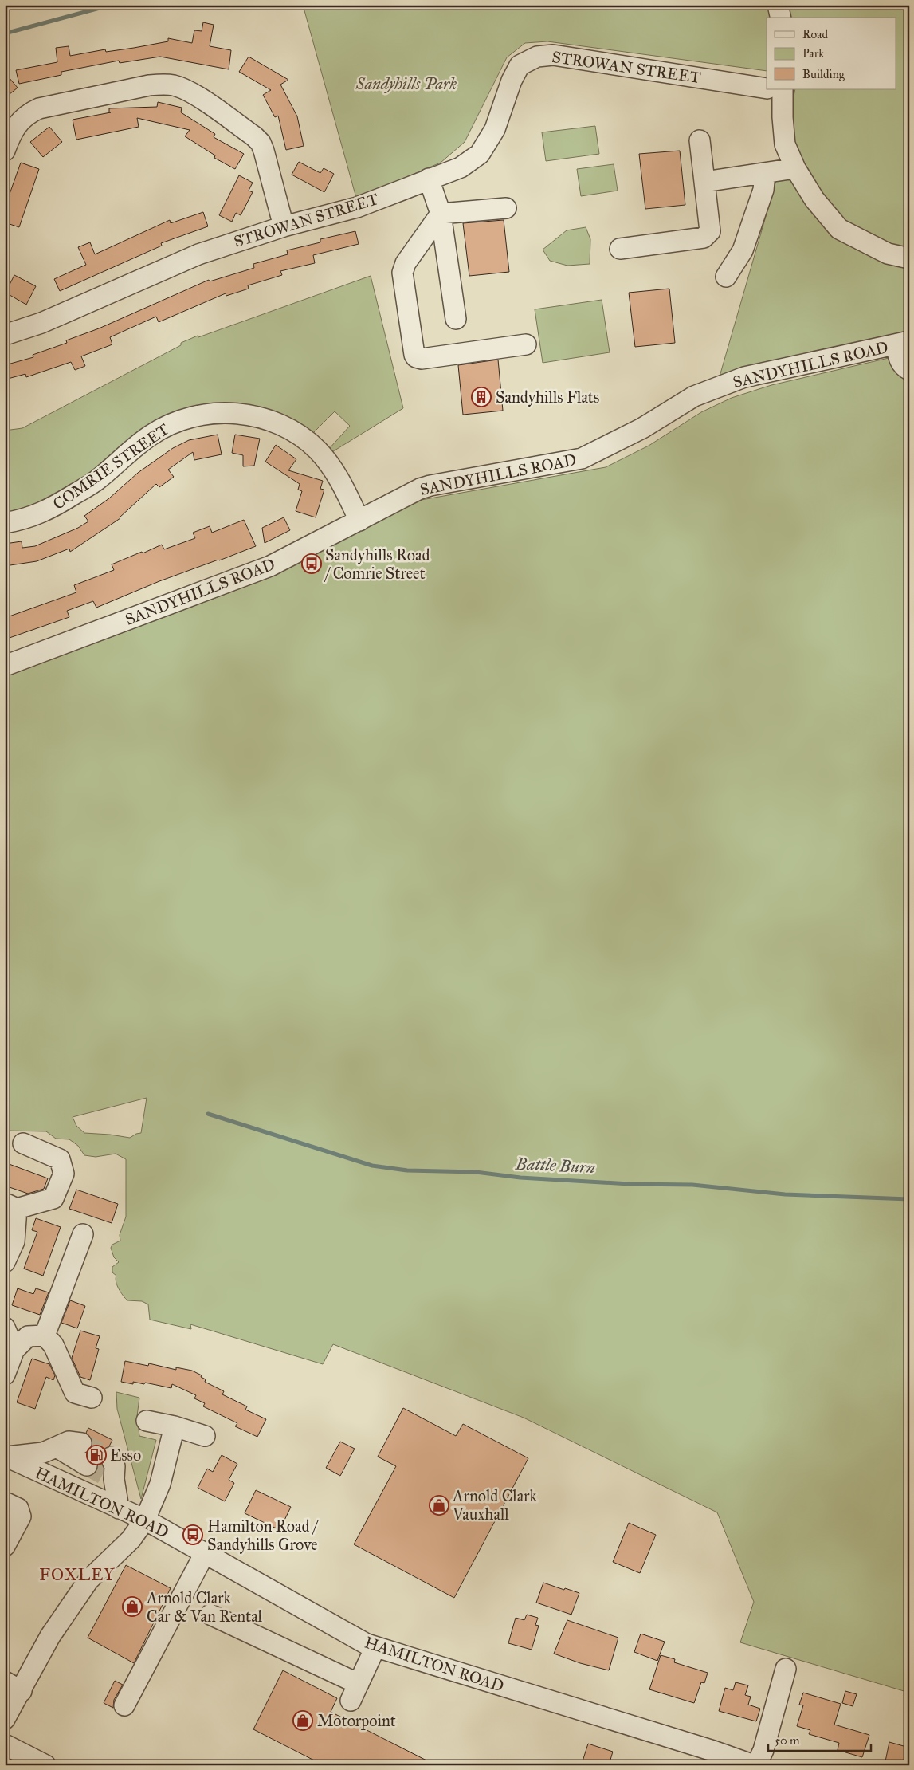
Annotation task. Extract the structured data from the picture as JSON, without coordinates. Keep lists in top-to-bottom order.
{
  "streets": {
    "street": [
      "STROWAN STREET",
      "SANDYHILLS ROAD",
      "COMRIE STREET",
      "HAMILTON ROAD"
    ]
  },
  "crossings": [
    ["SANDYHILLS ROAD", "COMRIE STREET"]
  ],
  "districts": ["FOXLEY"],
  "water": ["Battle Burn"],
  "parks": ["Sandyhills Park"],
  "places": {
    "building": ["Sandyhills Flats"],
    "bus stop": ["Sandyhills Road / Comrie Street", "Hamilton Road / Sandyhills Grove"],
    "fuel station": ["Esso"],
    "shop": ["Arnold Clark Vauxhall", "Arnold Clark Car & Van Rental", "Motorpoint"]
  },
  "legend": ["Road", "Park", "Building"],
  "scale_bar": "50 m"
}
